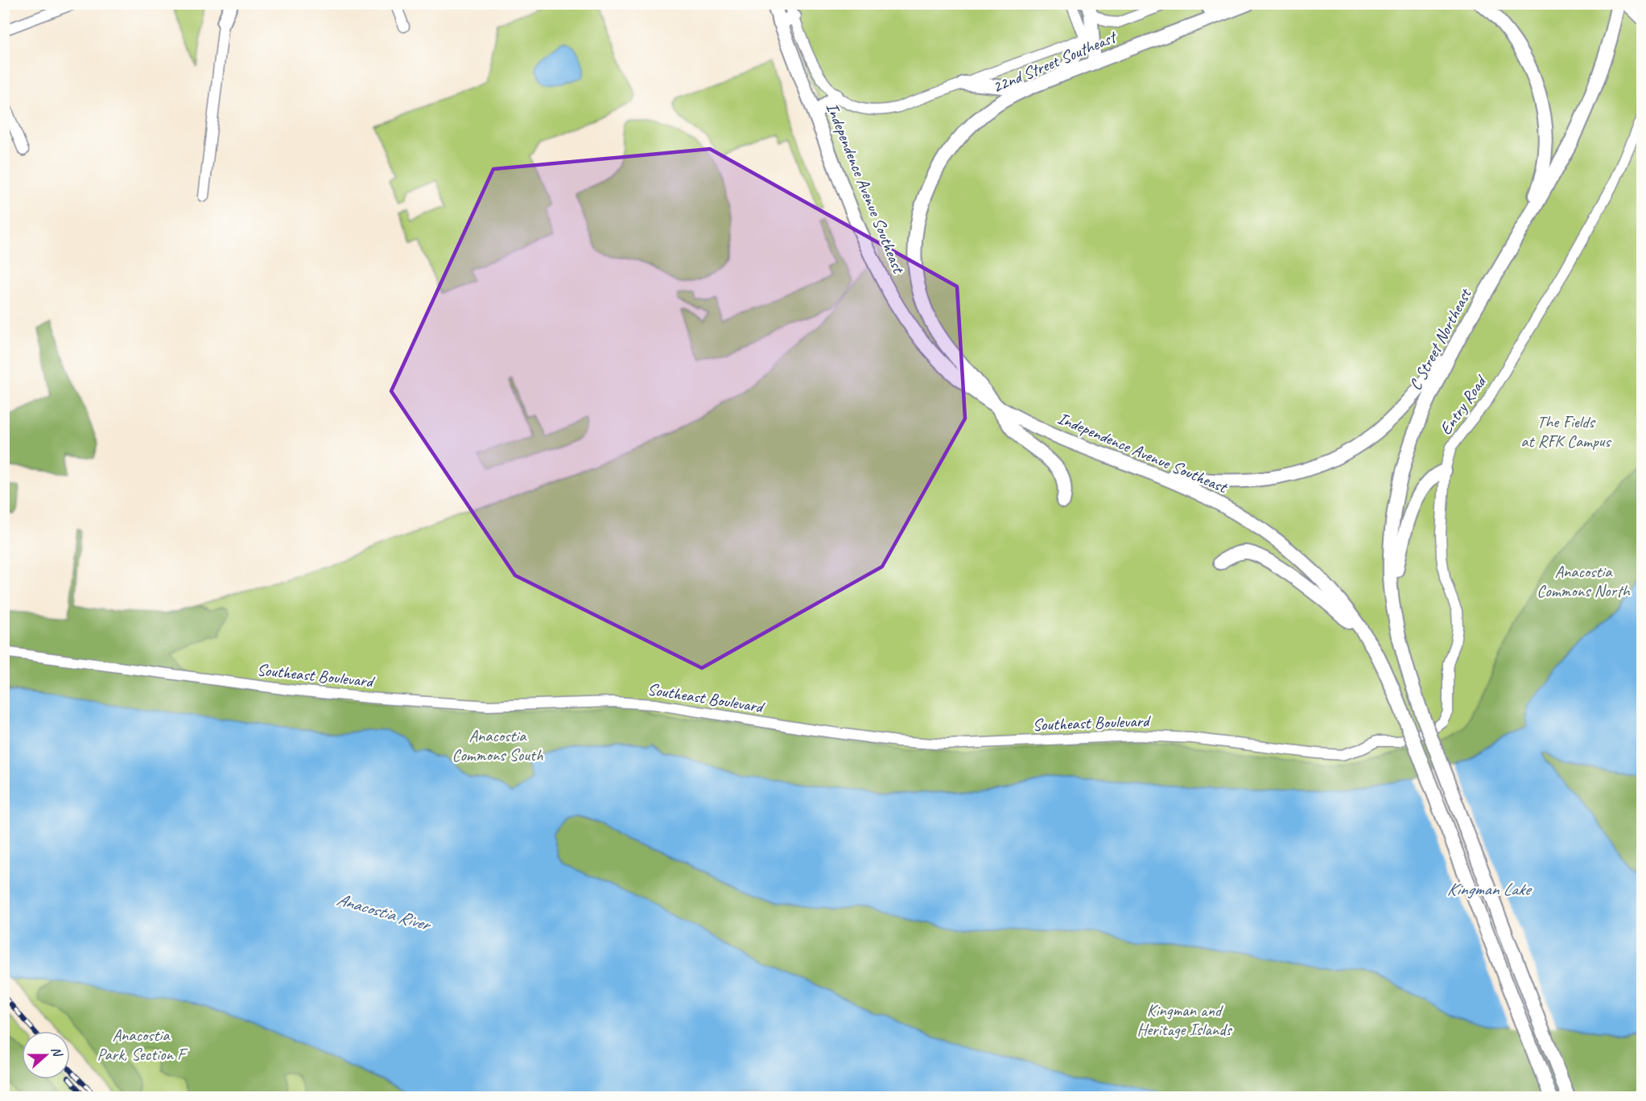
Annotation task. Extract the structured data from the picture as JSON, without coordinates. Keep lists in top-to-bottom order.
{
  "streets": {
    "main road": ["22nd Street Southeast", "Independence Avenue Southeast", "C Street Northeast"],
    "street": ["Entry Road", "Southeast Boulevard"]
  },
  "crossings": [
    ["22nd Street Southeast", "Independence Avenue Southeast"],
    ["Entry Road", "Southeast Boulevard"]
  ],
  "water": ["Kingman Lake", "Anacostia River"],
  "parks": [
    "The Fields at RFK Campus",
    "Anacostia Commons North",
    "Anacostia Commons South",
    "Kingman and Heritage Islands",
    "Anacostia Park, Section F"
  ],
  "north": "right"
}
